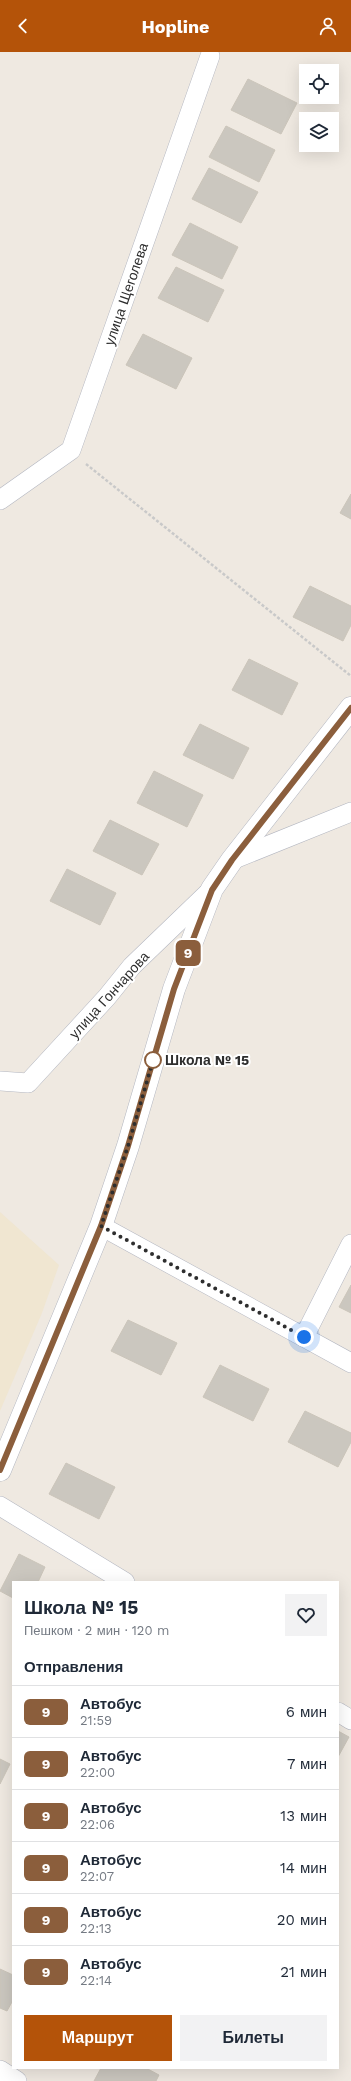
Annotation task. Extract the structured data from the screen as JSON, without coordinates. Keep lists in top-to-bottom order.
{
  "streets": {
    "street": ["улица Щеголева", "улица Гончарова"]
  },
  "places": ["Школа № 15"],
  "lines": ["bus line 9"],
  "page": {
    "header": "Hopline",
    "on_map": "9",
    "heading": [
      ["Школа № 15", "Пешком · 2 мин · 120 m"],
      "Отправления"
    ],
    "list": [
      {
        "mark": "9",
        "name": "Автобус",
        "note": "21:59",
        "value": "6 мин"
      },
      {
        "mark": "9",
        "name": "Автобус",
        "note": "22:00",
        "value": "7 мин"
      },
      {
        "mark": "9",
        "name": "Автобус",
        "note": "22:06",
        "value": "13 мин"
      },
      {
        "mark": "9",
        "name": "Автобус",
        "note": "22:07",
        "value": "14 мин"
      },
      {
        "mark": "9",
        "name": "Автобус",
        "note": "22:13",
        "value": "20 мин"
      },
      {
        "mark": "9",
        "name": "Автобус",
        "note": "22:14",
        "value": "21 мин"
      }
    ],
    "buttons": ["Маршрут", "Билеты"]
  }
}
